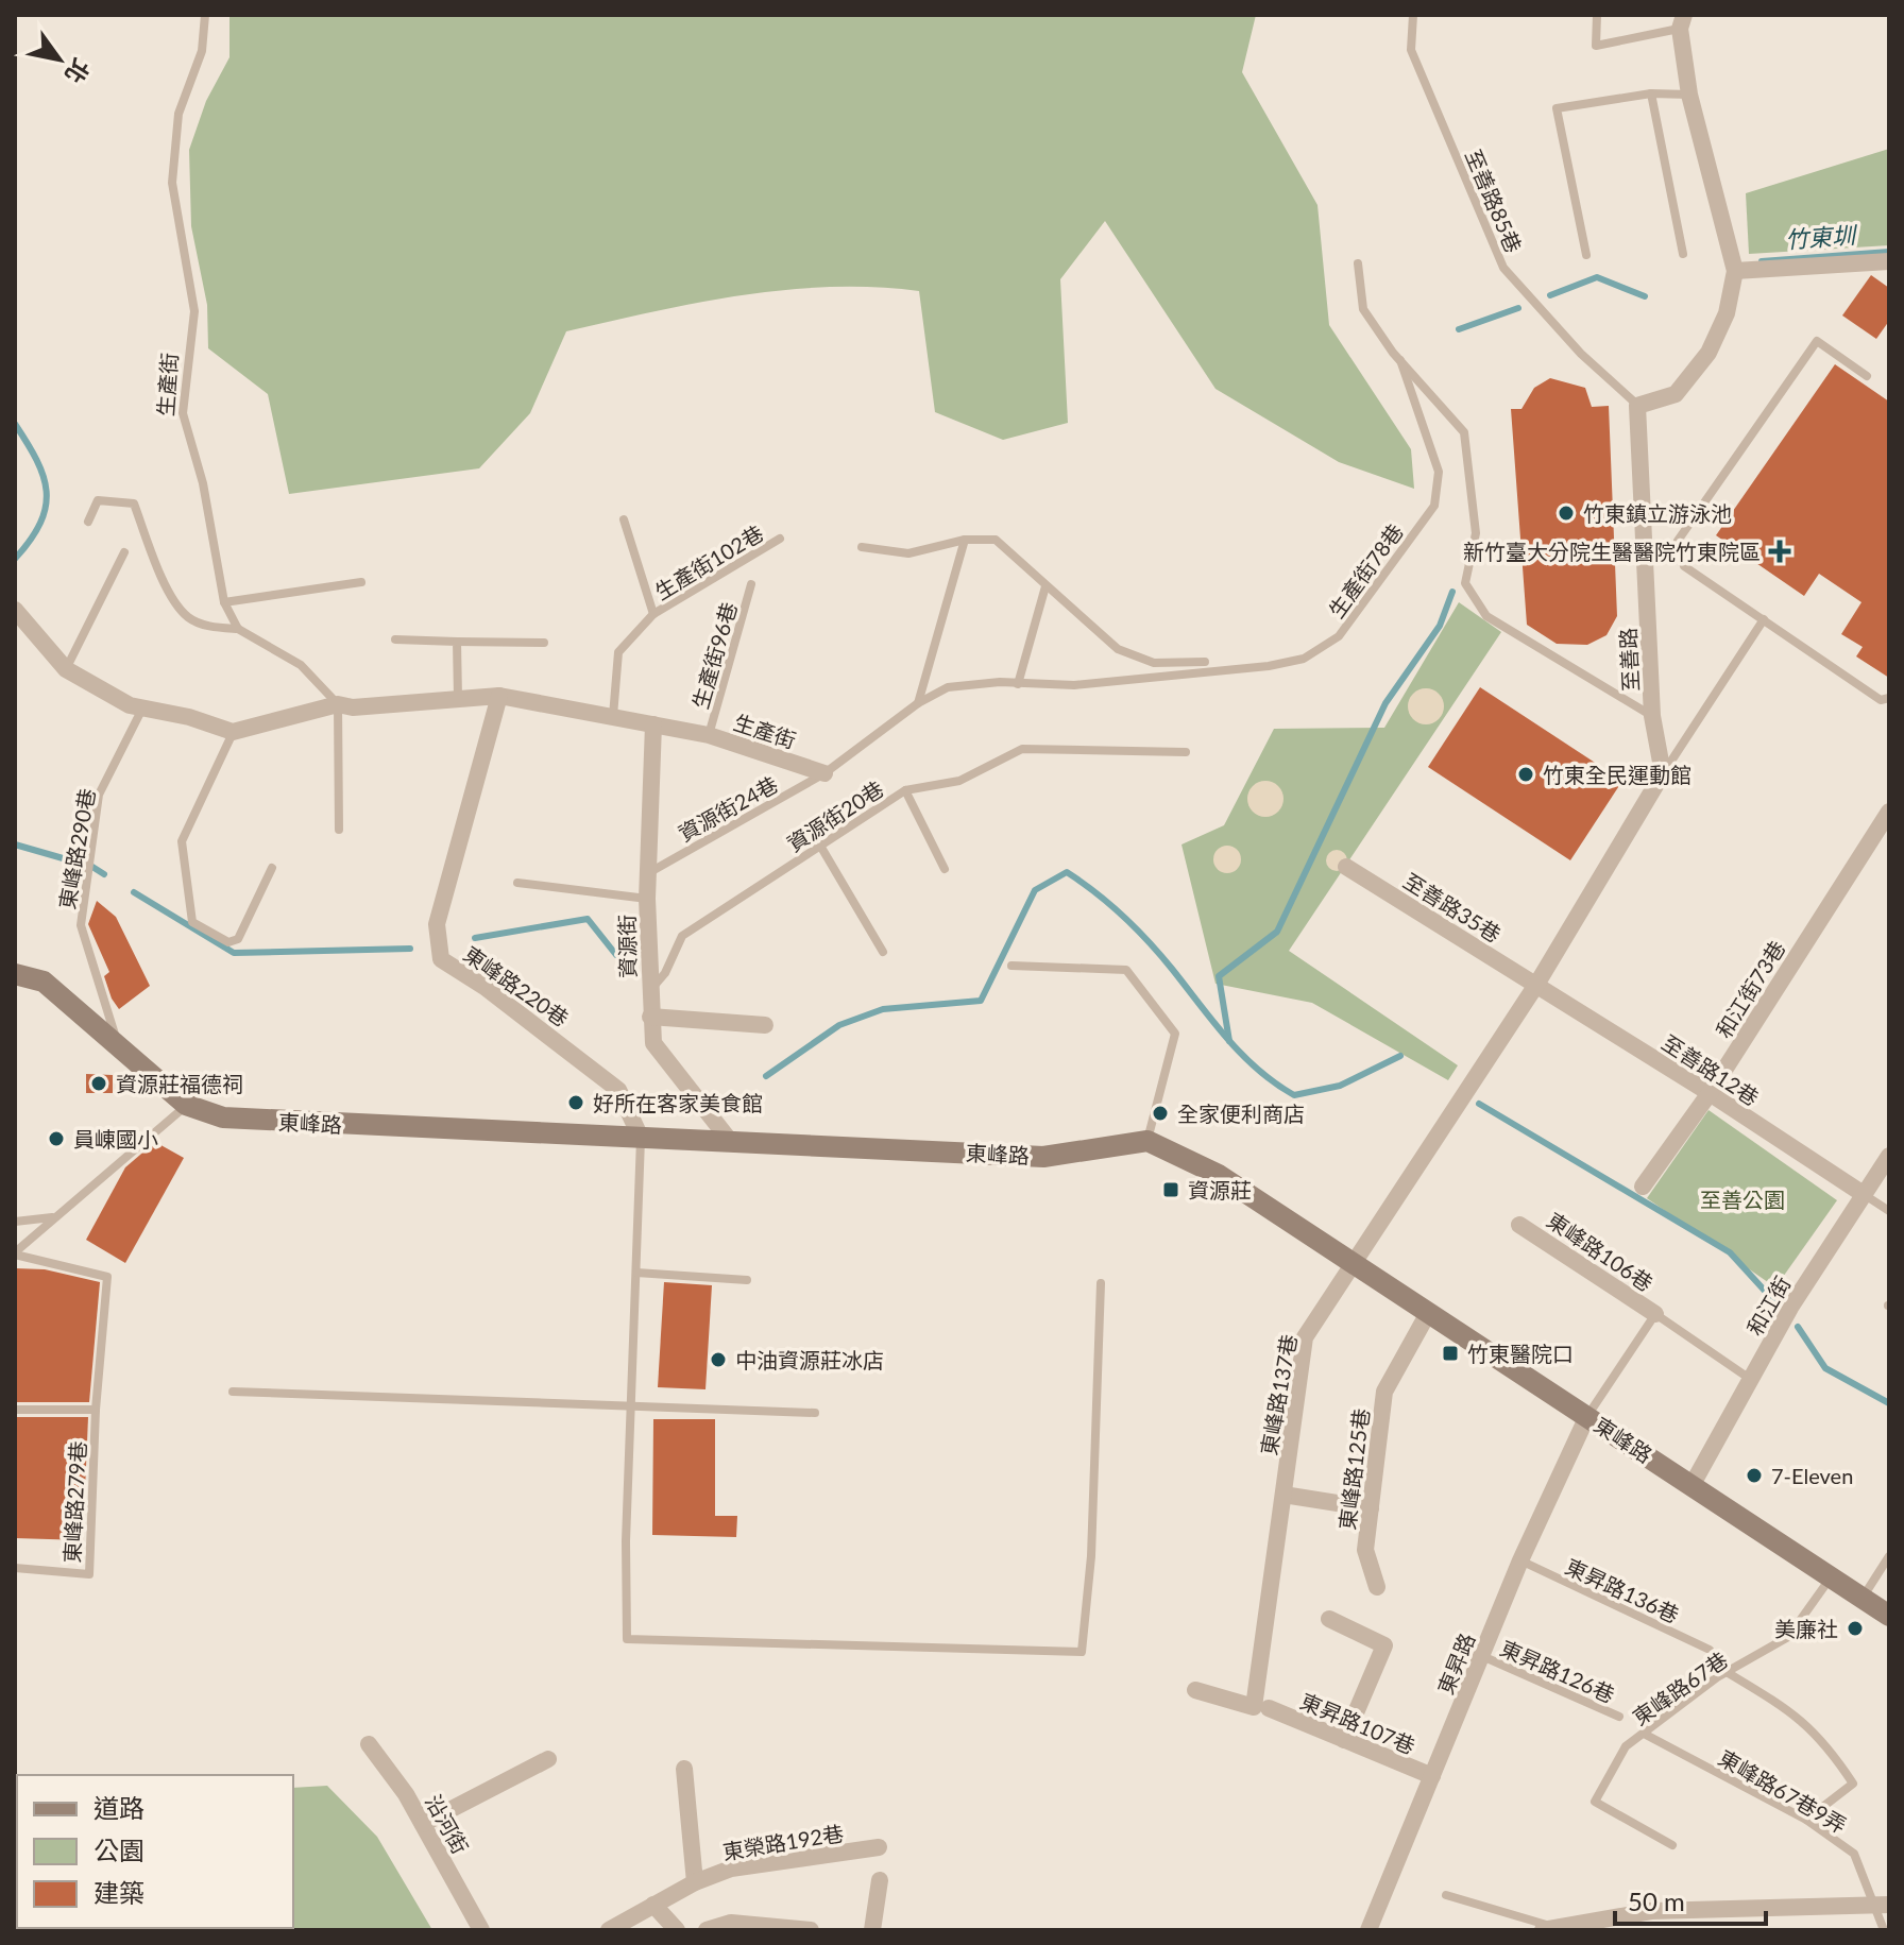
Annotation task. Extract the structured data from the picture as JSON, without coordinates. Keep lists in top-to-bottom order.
{
  "streets": {
    "main road": ["東峰路"],
    "street": [
      "生產街",
      "至善路",
      "至善路35巷",
      "資源街",
      "東峰路220巷",
      "和江街73巷",
      "至善路12巷",
      "東峰路106巷",
      "和江街",
      "東峰路137巷",
      "東峰路125巷",
      "東昇路",
      "東昇路107巷",
      "沿河街",
      "東榮路192巷"
    ],
    "lane": [
      "至善路85巷",
      "生產街102巷",
      "生產街78巷",
      "生產街96巷",
      "資源街24巷",
      "資源街20巷",
      "東峰路290巷",
      "東峰路279巷",
      "東昇路136巷",
      "東昇路126巷",
      "東峰路67巷",
      "東峰路67巷9弄"
    ]
  },
  "crossings": [
    ["至善路85巷", "至善路"],
    ["生產街", "生產街102巷"],
    ["生產街", "生產街78巷"],
    ["生產街", "生產街96巷"],
    ["生產街", "資源街24巷"],
    ["生產街", "東峰路290巷"],
    ["生產街", "資源街"],
    ["生產街", "東峰路220巷"],
    ["生產街78巷", "資源街24巷"],
    ["資源街24巷", "資源街"],
    ["資源街20巷", "資源街"],
    ["東峰路290巷", "東峰路"],
    ["至善路35巷", "至善路12巷"],
    ["資源街", "東峰路"],
    ["東峰路220巷", "東峰路"],
    ["和江街73巷", "至善路12巷"],
    ["至善路12巷", "和江街"],
    ["東峰路", "東峰路106巷"],
    ["東峰路", "和江街"],
    ["東峰路", "東峰路137巷"],
    ["東峰路", "東峰路125巷"],
    ["東峰路", "東昇路"],
    ["東峰路", "東峰路67巷"],
    ["東峰路106巷", "和江街"],
    ["東峰路106巷", "東昇路"],
    ["東峰路137巷", "東昇路107巷"],
    ["東昇路136巷", "東昇路"],
    ["東昇路", "東昇路126巷"],
    ["東昇路", "東昇路107巷"],
    ["東峰路67巷", "東峰路67巷9弄"]
  ],
  "water": ["竹東圳"],
  "parks": ["至善公園"],
  "places": {
    "other": [
      "竹東鎮立游泳池",
      "竹東全民運動館",
      "資源莊福德祠",
      "好所在客家美食館",
      "全家便利商店",
      "員崠國小",
      "中油資源莊冰店",
      "7-Eleven",
      "美廉社"
    ],
    "health": ["新竹臺大分院生醫醫院竹東院區"],
    "transit": ["資源莊", "竹東醫院口"]
  },
  "legend": ["道路", "公園", "建築"],
  "scale_bar": "50 m",
  "north": "bottom right"
}
